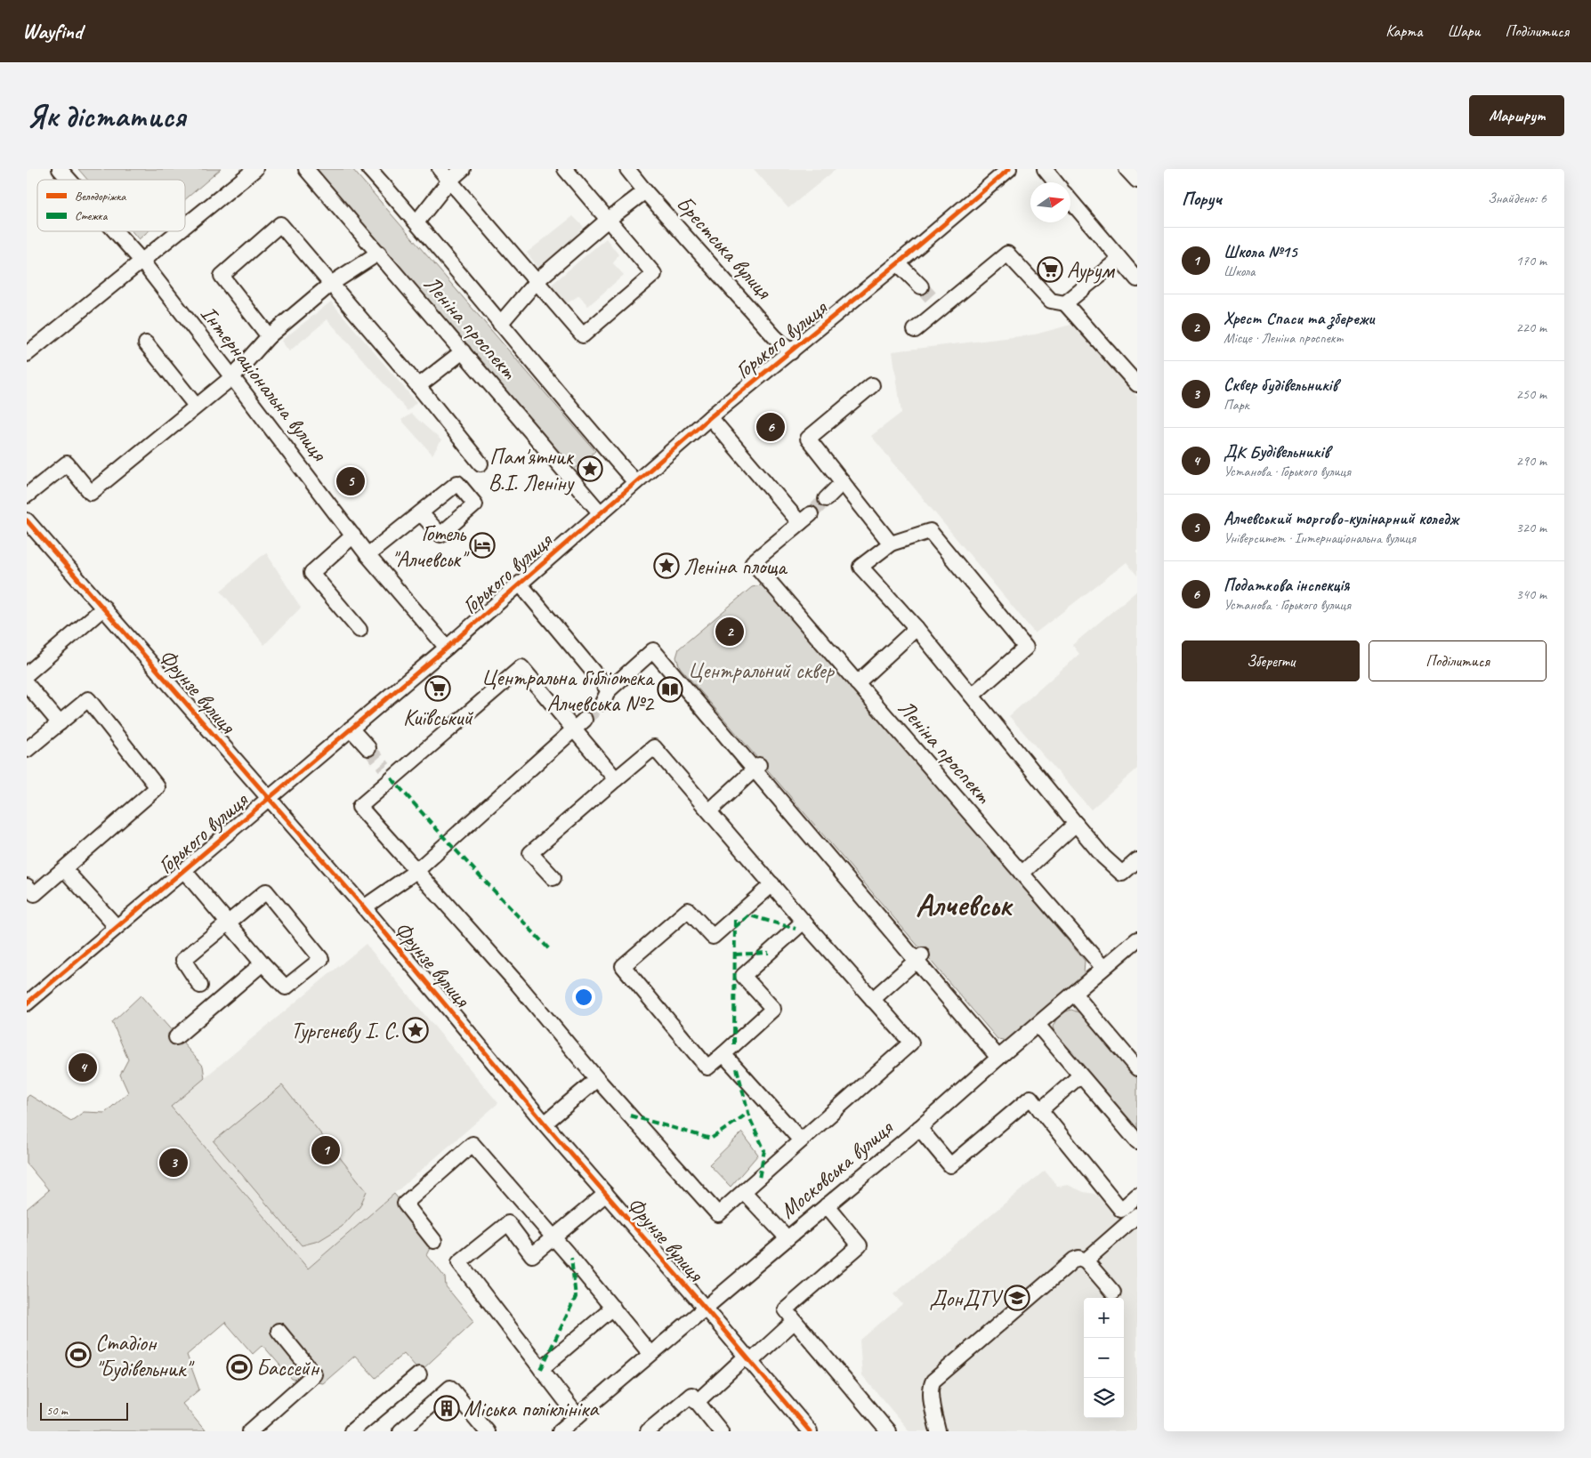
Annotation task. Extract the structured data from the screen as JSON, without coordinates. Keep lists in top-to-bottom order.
{
  "streets": {
    "street": [
      "Брестська вулиця",
      "Леніна проспект",
      "Горького вулиця",
      "Інтернаціональна вулиця",
      "Фрунзе вулиця",
      "Московська вулиця"
    ]
  },
  "crossings": [
    ["Брестська вулиця", "Горького вулиця"],
    ["Леніна проспект", "Горького вулиця"],
    ["Леніна проспект", "Московська вулиця"],
    ["Горького вулиця", "Інтернаціональна вулиця"],
    ["Горького вулиця", "Фрунзе вулиця"],
    ["Фрунзе вулиця", "Московська вулиця"]
  ],
  "districts": ["Алчевськ"],
  "parks": ["Центральний сквер"],
  "places": {
    "supermarket": ["Аурум", "Київський"],
    "place": ["Пам'ятник В.I. Ленiну", "Леніна площа", "Тургенєву І. С."],
    "hotel": ["Готель \"Алчевськ\""],
    "library": ["Центральна бібліотека Алчевська №2"],
    "school or university": ["ДонДТУ"],
    "sports": ["Стадіон \"Будівельник\"", "Бассейн"],
    "building": ["Міська поліклініка"]
  },
  "legend": ["Велодоріжка", "Стежка"],
  "scale_bar": "50 m",
  "north": "right",
  "page": {
    "header": "Wayfind",
    "nav": ["Карта", "Шари", "Поділитися"],
    "buttons": [
      "Маршрут",
      ["Зберегти", "Поділитися"]
    ],
    "title": "Як дістатися",
    "heading": ["Поруч", "Знайдено: 6"],
    "list": [
      {
        "mark": "1",
        "name": "Школа №15",
        "note": "Школа",
        "value": "170 m"
      },
      {
        "mark": "2",
        "name": "Хрест Спаси та збережи",
        "note": "Місце · Леніна проспект",
        "value": "220 m"
      },
      {
        "mark": "3",
        "name": "Сквер будівельників",
        "note": "Парк",
        "value": "250 m"
      },
      {
        "mark": "4",
        "name": "ДК Будівельників",
        "note": "Установа · Горького вулиця",
        "value": "290 m"
      },
      {
        "mark": "5",
        "name": "Алчевський торгово-кулінарний коледж",
        "note": "Університет · Інтернаціональна вулиця",
        "value": "320 m"
      },
      {
        "mark": "6",
        "name": "Податкова інспекція",
        "note": "Установа · Горького вулиця",
        "value": "340 m"
      }
    ],
    "pins": [
      "6",
      "5",
      "2",
      "4",
      "1",
      "3"
    ],
    "map_buttons": ["+", "−"],
    "scale": "50 m"
  }
}
